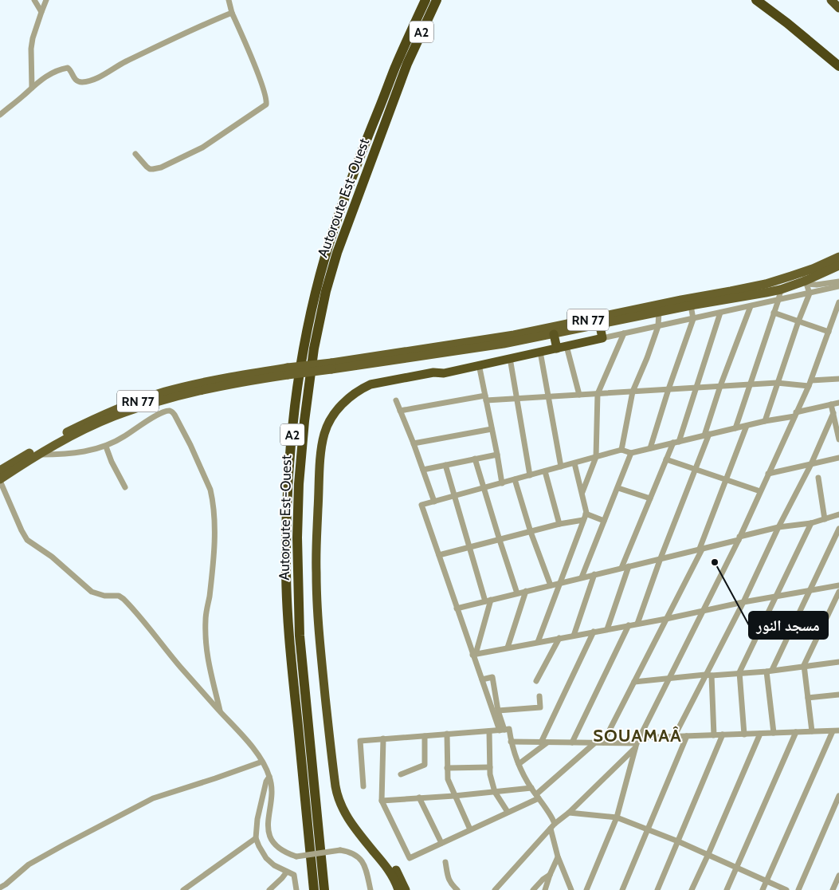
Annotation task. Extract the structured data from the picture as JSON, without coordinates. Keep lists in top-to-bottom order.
{
  "streets": {
    "highway": ["A2", "Autoroute Est-Ouest"],
    "main road": ["RN 77"]
  },
  "districts": ["SOUAMAÂ"],
  "places": ["مسجد النور"]
}
